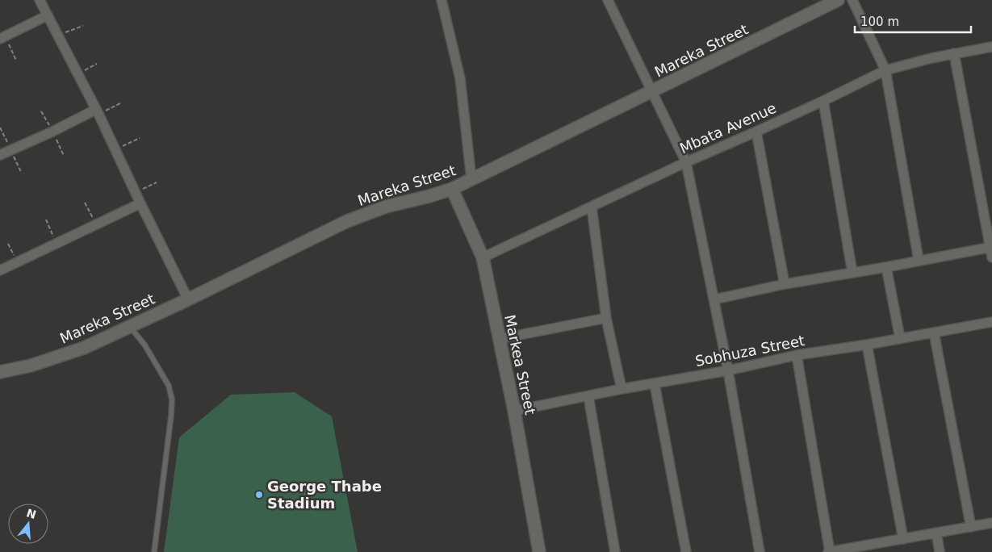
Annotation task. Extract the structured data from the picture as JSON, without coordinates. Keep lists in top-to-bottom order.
{
  "streets": {
    "main road": ["Mareka Street", "Markea Street"],
    "street": ["Mbata Avenue", "Sobhuza Street"]
  },
  "crossings": [
    ["Mareka Street", "Markea Street"],
    ["Mbata Avenue", "Markea Street"],
    ["Sobhuza Street", "Markea Street"]
  ],
  "places": ["George Thabe Stadium"],
  "scale_bar": "100 m",
  "north": "top"
}
